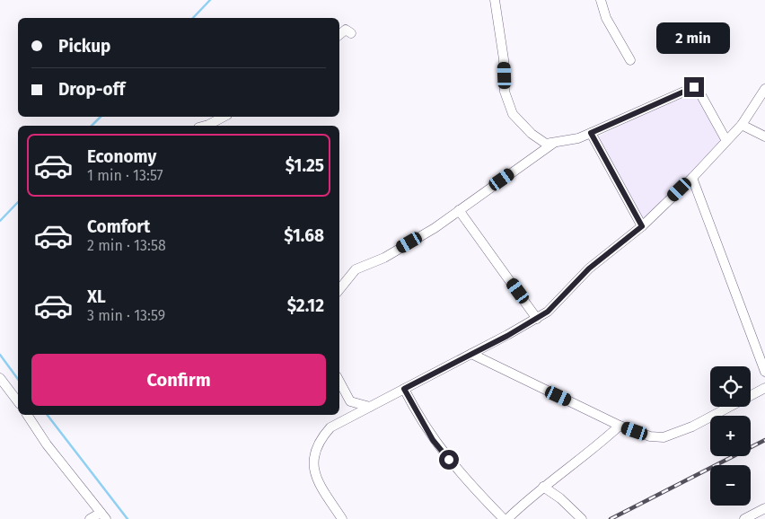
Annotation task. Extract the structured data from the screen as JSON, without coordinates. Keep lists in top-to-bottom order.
{
  "page": {
    "banner": ["Pickup", "Drop-off"],
    "bubble": "2 min",
    "list": [
      {
        "name": "Economy",
        "note": "1 min · 13:57",
        "value": "$1.25"
      },
      {
        "name": "Comfort",
        "note": "2 min · 13:58",
        "value": "$1.68"
      },
      {
        "name": "XL",
        "note": "3 min · 13:59",
        "value": "$2.12"
      }
    ],
    "buttons": "Confirm",
    "map_buttons": ["+", "−"]
  }
}
